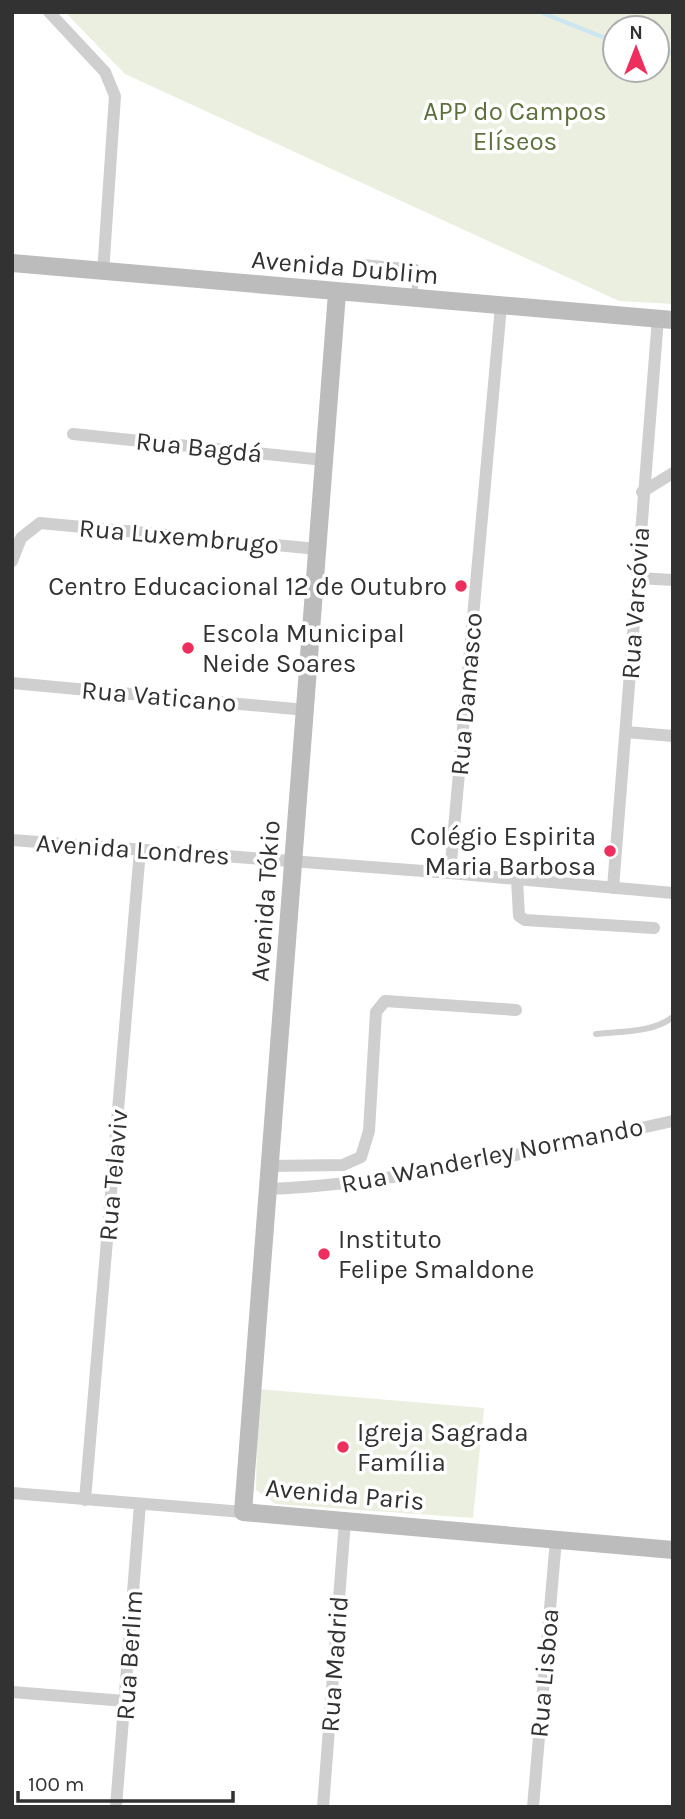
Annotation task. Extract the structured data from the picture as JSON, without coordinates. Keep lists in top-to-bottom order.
{
  "streets": {
    "street": [
      "Avenida Dublim",
      "Rua Bagdá",
      "Rua Luxembrugo",
      "Rua Varsóvia",
      "Rua Damasco",
      "Rua Vaticano",
      "Avenida Londres",
      "Avenida Tókio",
      "Rua Wanderley Normando",
      "Rua Telaviv",
      "Avenida Paris",
      "Rua Berlim",
      "Rua Madrid",
      "Rua Lisboa"
    ]
  },
  "crossings": [
    ["Avenida Dublim", "Rua Varsóvia"],
    ["Avenida Dublim", "Rua Damasco"],
    ["Avenida Dublim", "Avenida Tókio"],
    ["Rua Bagdá", "Avenida Tókio"],
    ["Rua Luxembrugo", "Avenida Tókio"],
    ["Rua Varsóvia", "Avenida Londres"],
    ["Rua Damasco", "Avenida Londres"],
    ["Rua Vaticano", "Avenida Tókio"],
    ["Avenida Londres", "Avenida Tókio"],
    ["Avenida Londres", "Rua Telaviv"],
    ["Avenida Tókio", "Rua Wanderley Normando"],
    ["Avenida Tókio", "Avenida Paris"],
    ["Rua Telaviv", "Avenida Paris"],
    ["Avenida Paris", "Rua Berlim"],
    ["Avenida Paris", "Rua Madrid"],
    ["Avenida Paris", "Rua Lisboa"]
  ],
  "parks": ["APP do Campos Elíseos"],
  "places": [
    "Centro Educacional 12 de Outubro",
    "Escola Municipal Neide Soares",
    "Colégio Espirita Maria Barbosa",
    "Instituto Felipe Smaldone",
    "Igreja Sagrada Família"
  ],
  "scale_bar": "100 m",
  "north": "top"
}
